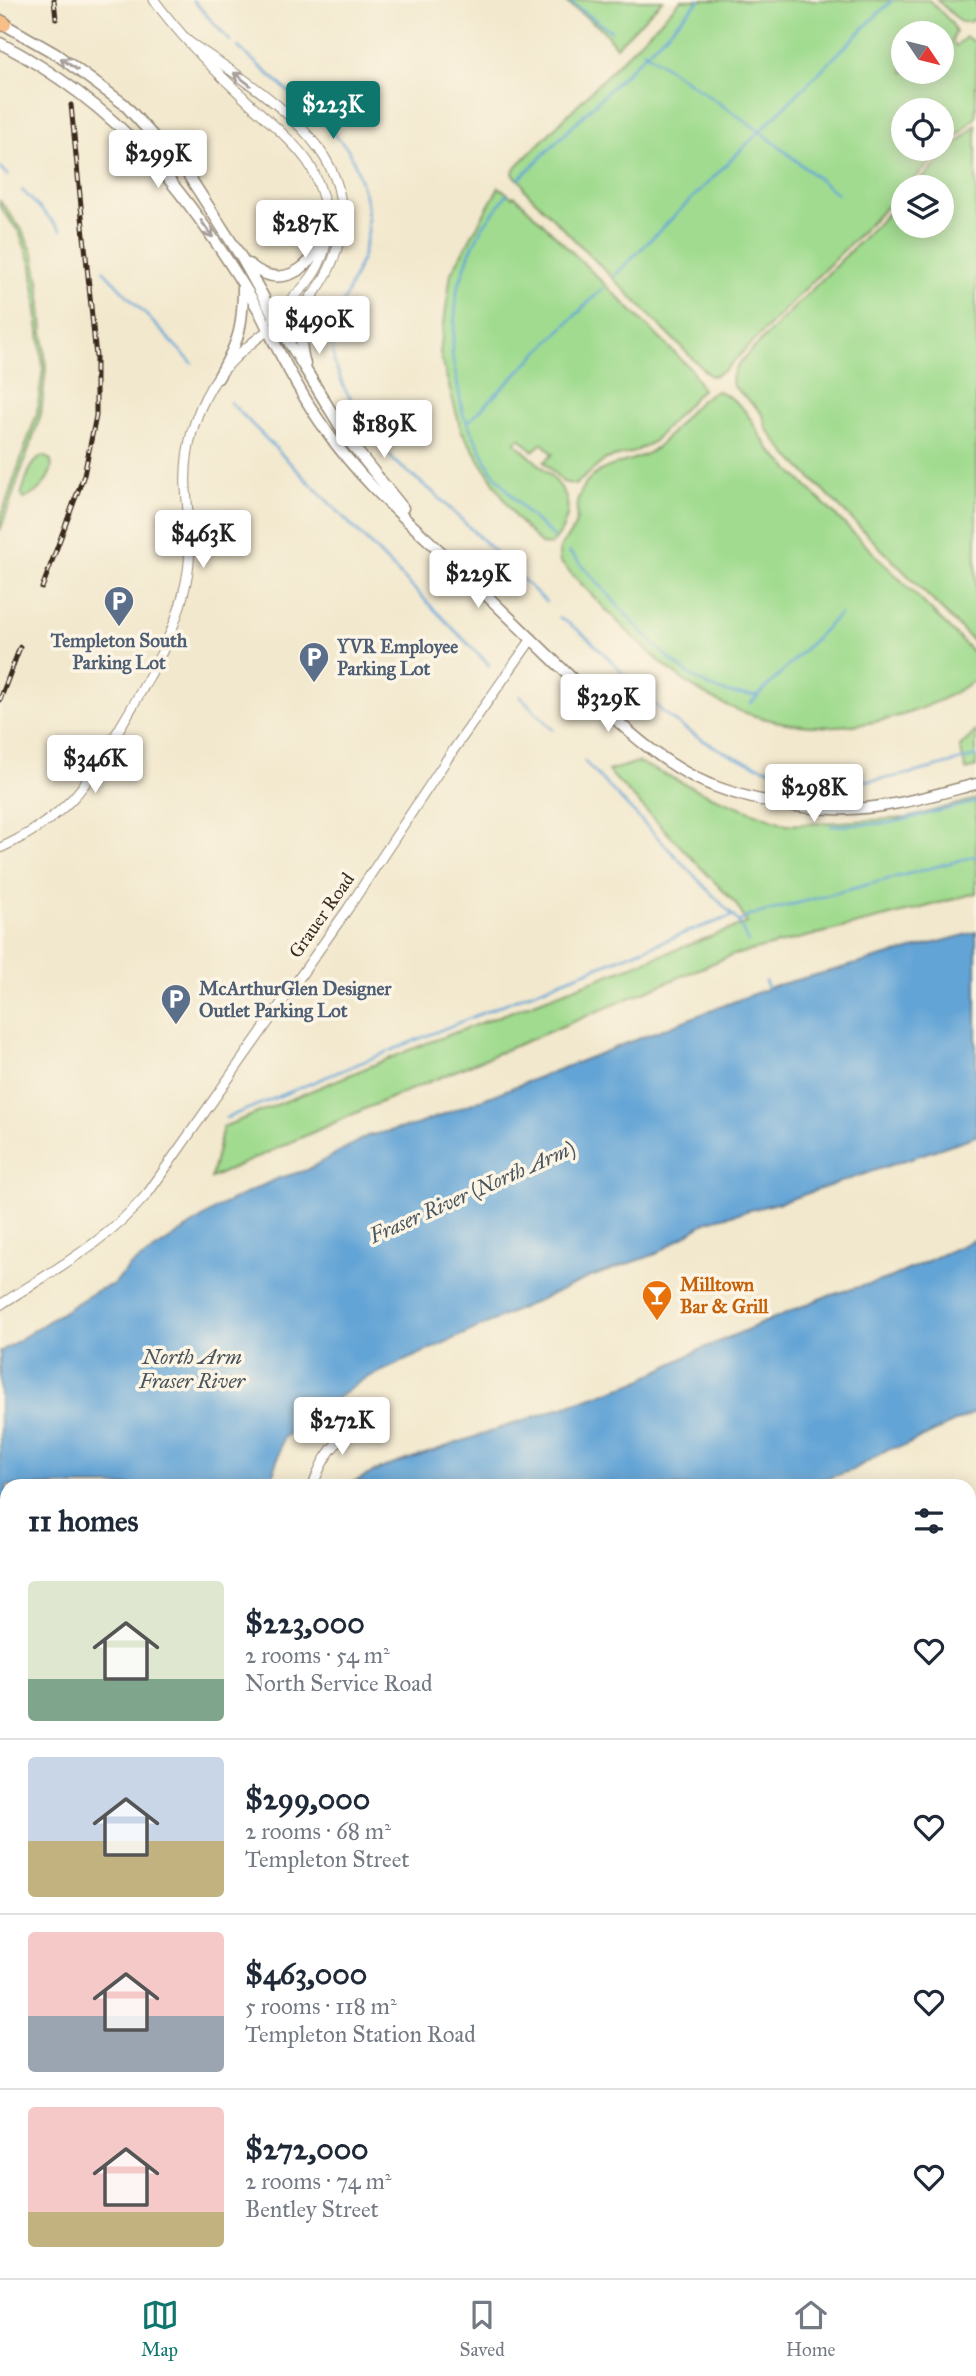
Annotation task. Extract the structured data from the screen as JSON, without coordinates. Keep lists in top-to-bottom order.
{
  "streets": {
    "street": ["Grauer Road"]
  },
  "water": ["Fraser River (North Arm)", "North Arm Fraser River"],
  "places": {
    "parking": ["Templeton South Parking Lot", "YVR Employee Parking Lot", "McArthurGlen Designer Outlet Parking Lot"],
    "bar": ["Milltown Bar & Grill"]
  },
  "north": "bottom right",
  "page": {
    "price": [
      "$223K",
      "$299K",
      "$287K",
      "$490K",
      "$189K",
      "$463K",
      "$229K",
      "$329K",
      "$346K",
      "$298K",
      "$272K"
    ],
    "heading": "11 homes",
    "list": [
      {
        "name": "$223,000",
        "note": "2 rooms · 54 m² · North Service Road"
      },
      {
        "name": "$299,000",
        "note": "2 rooms · 68 m² · Templeton Street"
      },
      {
        "name": "$463,000",
        "note": "5 rooms · 118 m² · Templeton Station Road"
      },
      {
        "name": "$272,000",
        "note": "2 rooms · 74 m² · Bentley Street"
      }
    ],
    "tabs": ["Map", "Saved", "Home"]
  }
}
